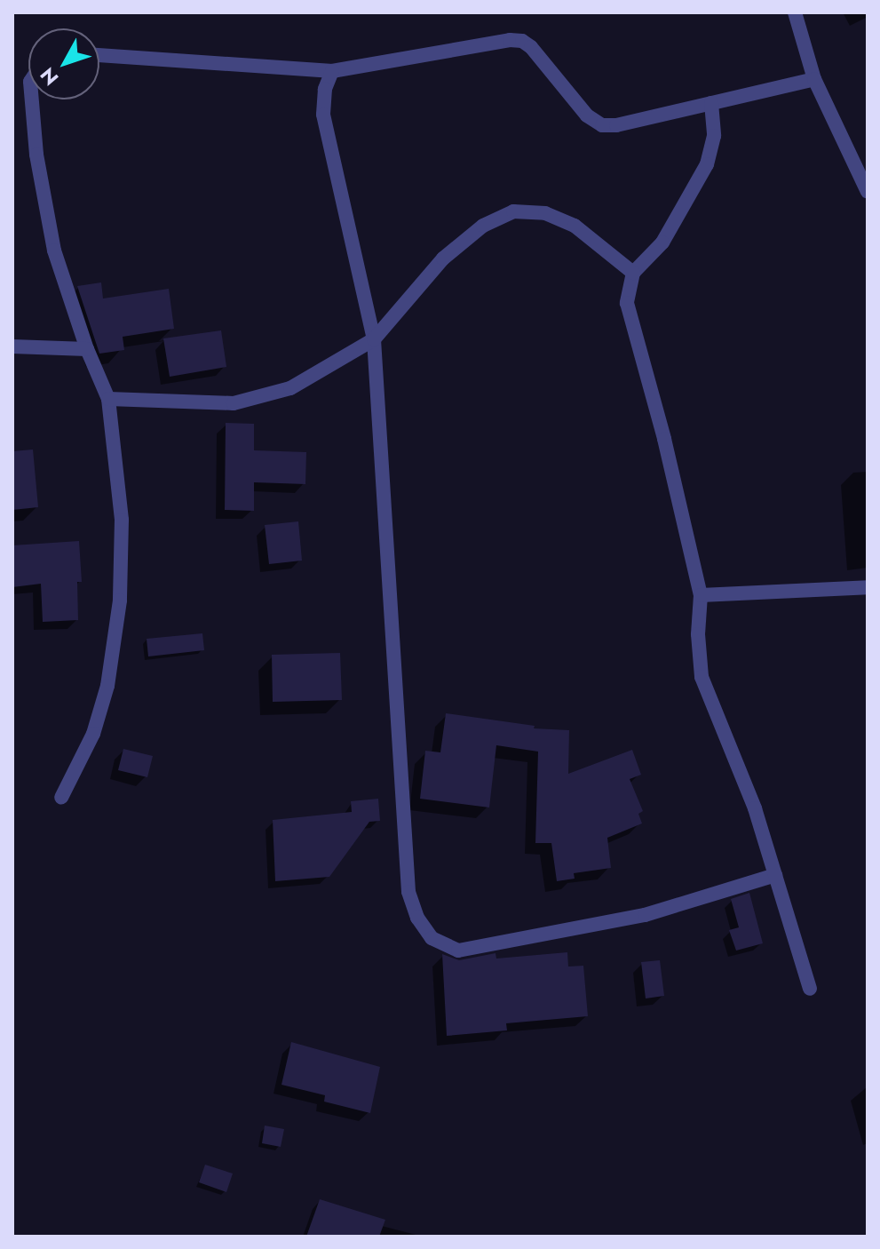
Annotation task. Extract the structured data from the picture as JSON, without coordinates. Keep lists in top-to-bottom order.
{
  "north": "bottom left"
}
